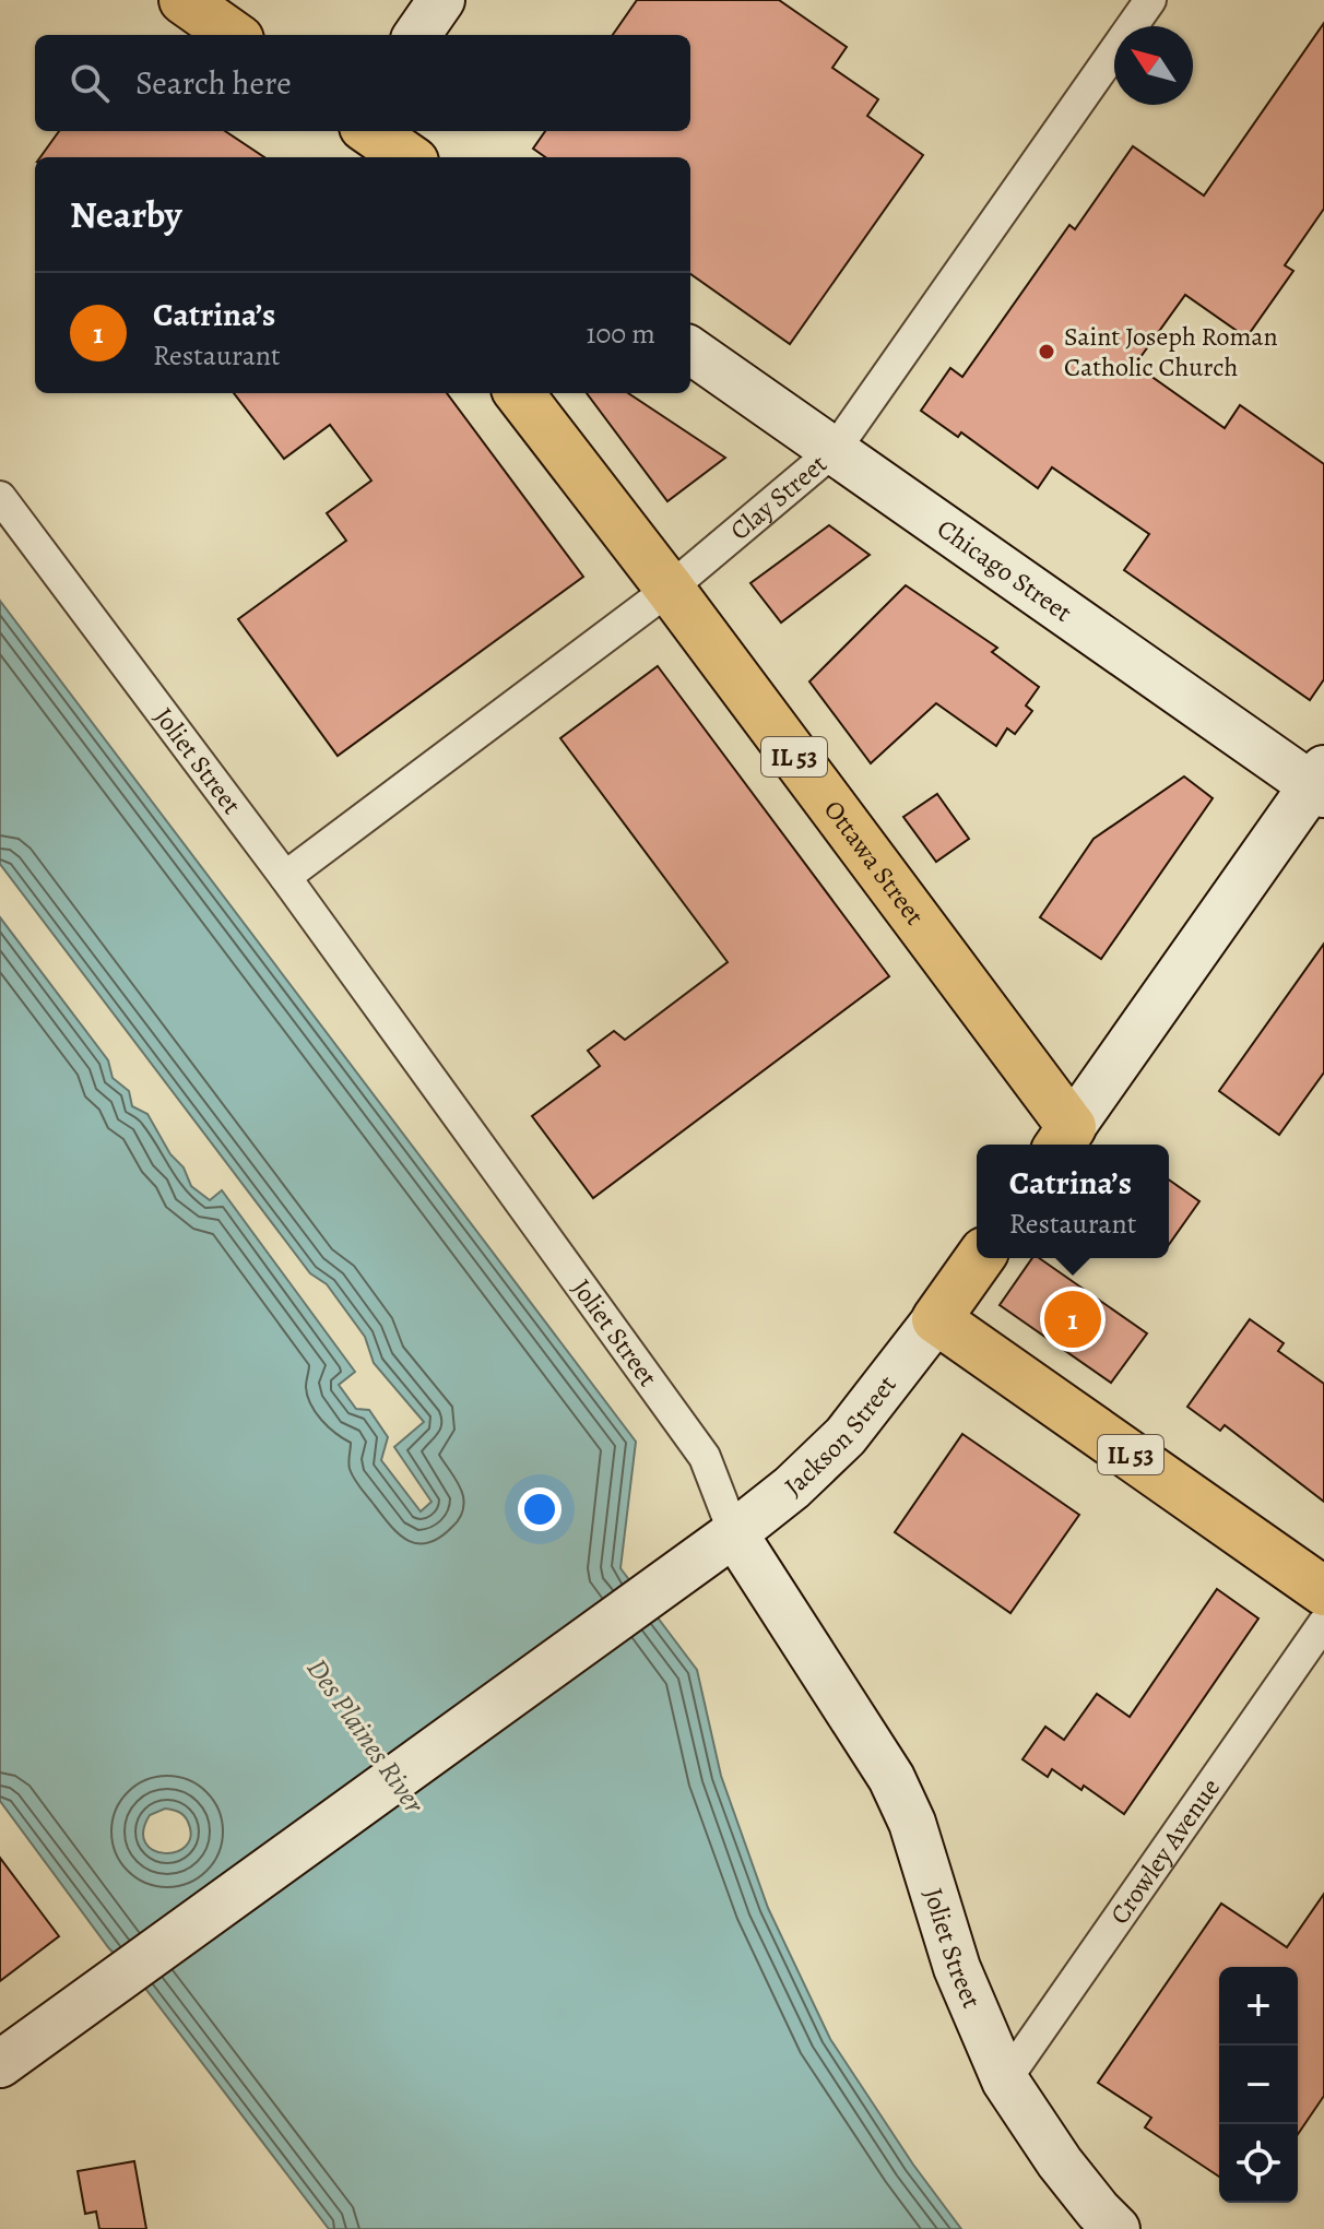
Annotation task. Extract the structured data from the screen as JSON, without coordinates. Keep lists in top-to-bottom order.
{
  "streets": {
    "main road": ["IL 53", "Ottawa Street", "Jackson Street"],
    "street": [
      "Clay Street",
      "Chicago Street",
      "Joliet Street",
      "Crowley Avenue"
    ]
  },
  "crossings": [
    ["Clay Street", "Chicago Street"],
    ["Clay Street", "Joliet Street"],
    ["Clay Street", "Ottawa Street"],
    ["IL 53", "Jackson Street"],
    ["Joliet Street", "Jackson Street"],
    ["Joliet Street", "Crowley Avenue"]
  ],
  "water": ["Des Plaines River"],
  "places": ["Saint Joseph Roman Catholic Church"],
  "north": "top left",
  "page": {
    "search": "Search here",
    "heading": "Nearby",
    "list": [
      {
        "mark": "1",
        "name": "Catrina’s",
        "note": "Restaurant",
        "value": "100 m"
      }
    ],
    "popup": ["Catrina’s", "Restaurant"],
    "pins": "1",
    "map_buttons": ["+", "−"]
  }
}
